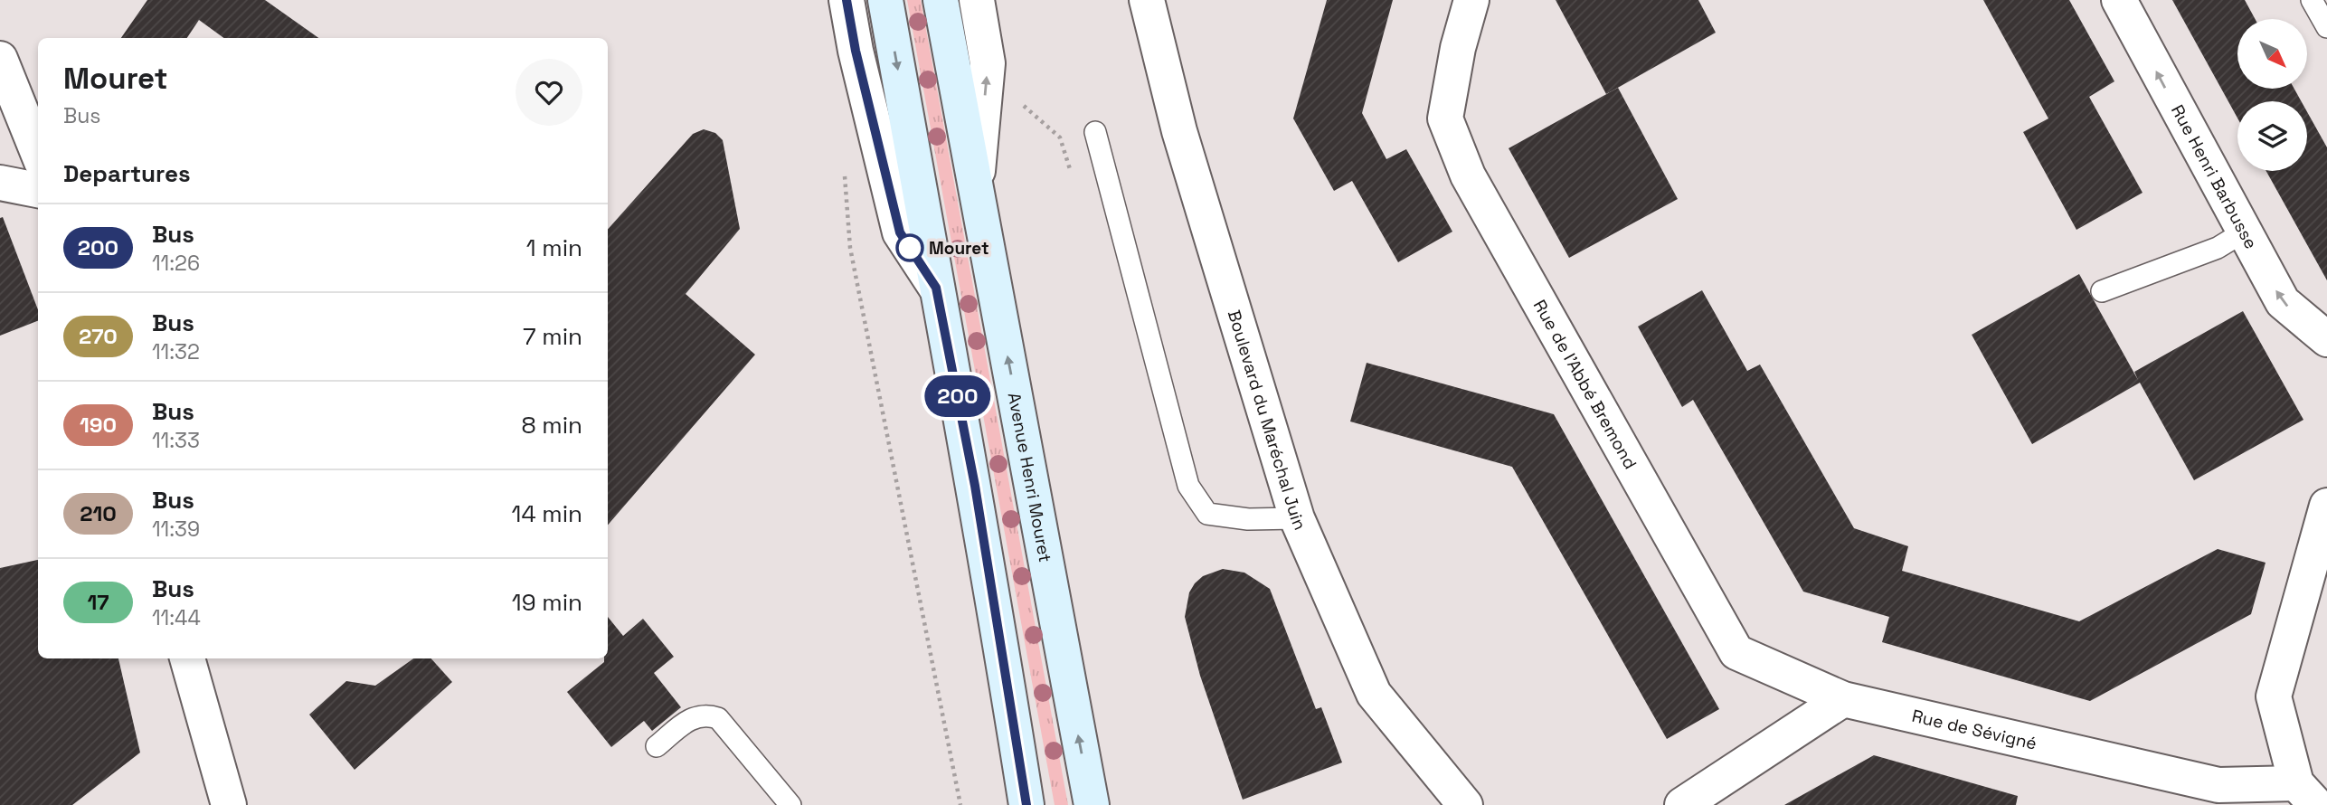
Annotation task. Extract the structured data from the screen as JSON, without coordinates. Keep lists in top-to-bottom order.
{
  "streets": {
    "main road": ["Avenue Henri Mouret"],
    "street": [
      "Rue Henri Barbusse",
      "Rue de l'Abbé Bremond",
      "Boulevard du Maréchal Juin",
      "Rue de Sévigné"
    ]
  },
  "crossings": [
    ["Rue de l'Abbé Bremond", "Rue de Sévigné"]
  ],
  "one_way": ["Rue Henri Barbusse"],
  "places": ["Mouret"],
  "lines": ["bus line 200"],
  "north": "bottom right",
  "page": {
    "on_map": "200",
    "heading": [
      ["Mouret", "Bus"],
      "Departures"
    ],
    "list": [
      {
        "mark": "200",
        "name": "Bus",
        "note": "11:26",
        "value": "1 min"
      },
      {
        "mark": "270",
        "name": "Bus",
        "note": "11:32",
        "value": "7 min"
      },
      {
        "mark": "190",
        "name": "Bus",
        "note": "11:33",
        "value": "8 min"
      },
      {
        "mark": "210",
        "name": "Bus",
        "note": "11:39",
        "value": "14 min"
      },
      {
        "mark": "17",
        "name": "Bus",
        "note": "11:44",
        "value": "19 min"
      }
    ]
  }
}
